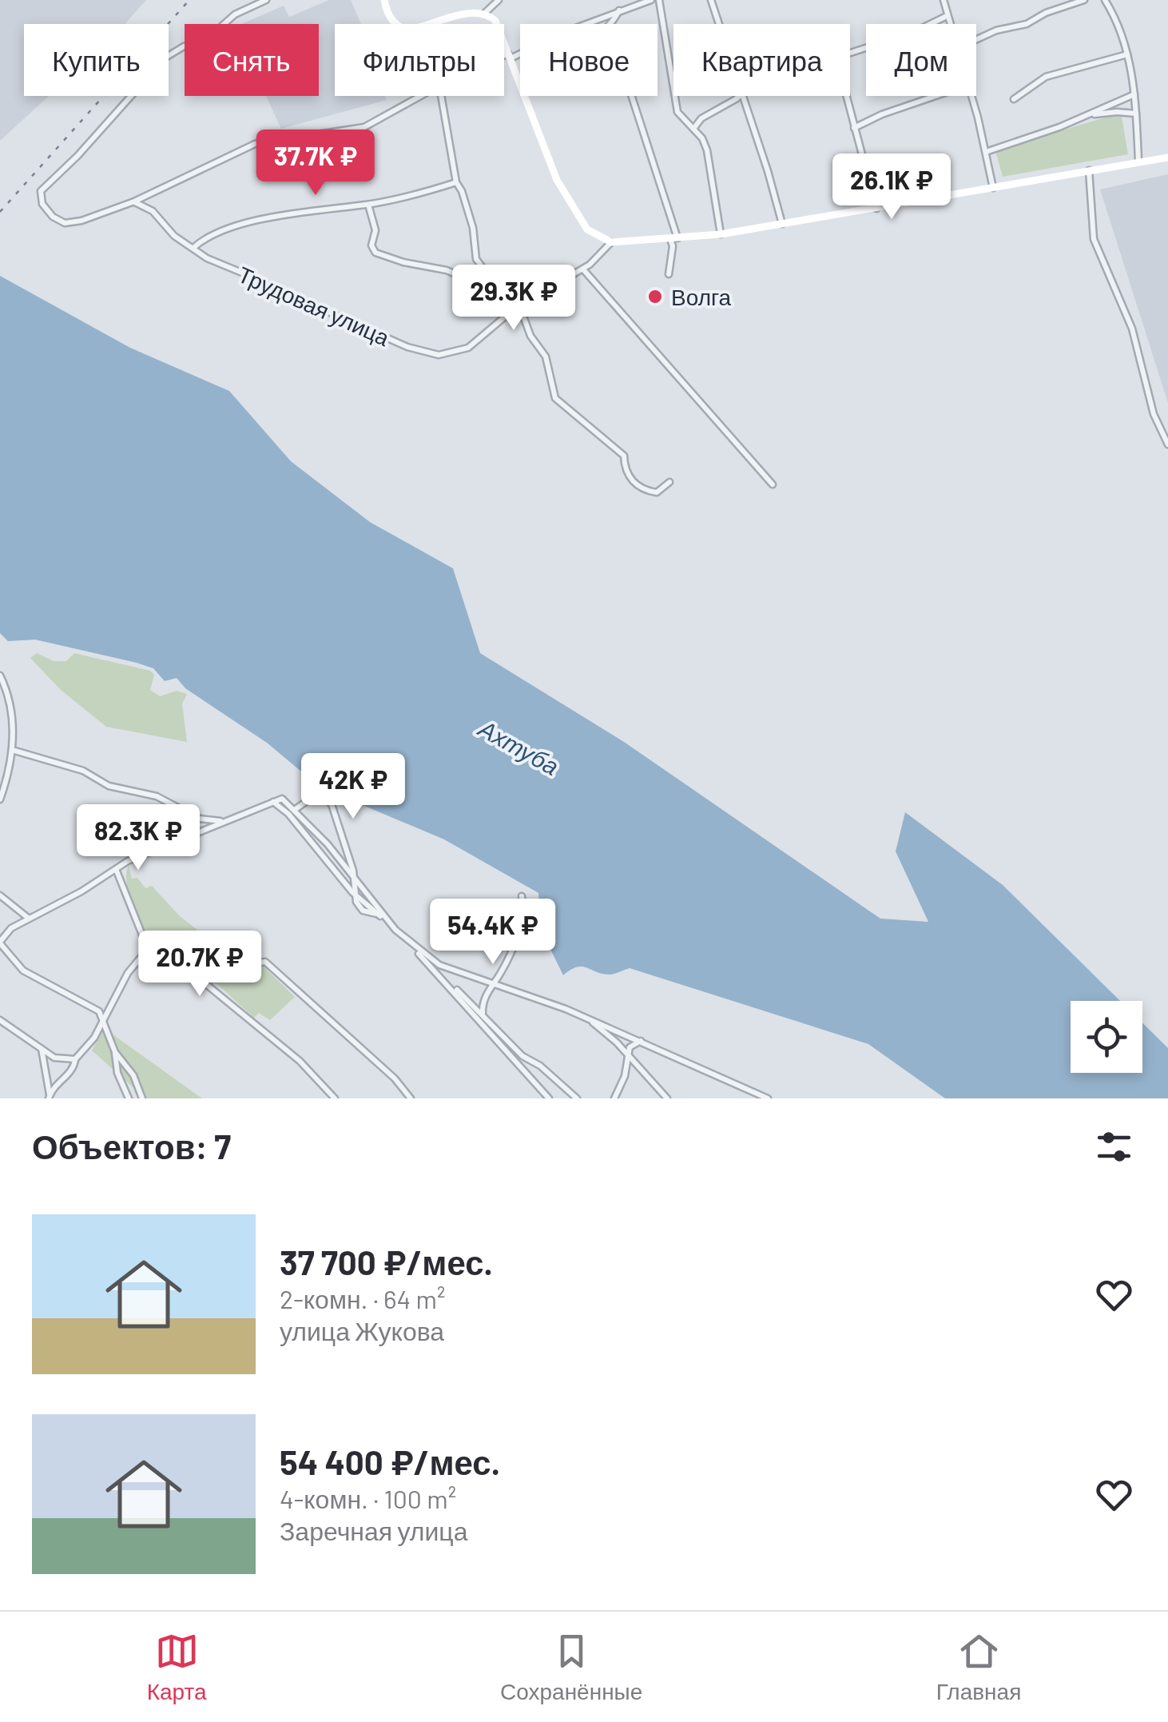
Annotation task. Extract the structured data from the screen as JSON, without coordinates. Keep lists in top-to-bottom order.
{
  "streets": {
    "street": ["Трудовая улица"]
  },
  "water": ["Ахтуба"],
  "places": ["Волга"],
  "page": {
    "chip": [
      "Купить",
      "Снять",
      "Фильтры",
      "Новое",
      "Квартира",
      "Дом"
    ],
    "price": [
      "37.7K ₽",
      "26.1K ₽",
      "29.3K ₽",
      "42K ₽",
      "82.3K ₽",
      "54.4K ₽",
      "20.7K ₽"
    ],
    "heading": "Объектов: 7",
    "list": [
      {
        "name": "37 700 ₽/мес.",
        "note": "2-комн. · 64 m² · улица Жукова"
      },
      {
        "name": "54 400 ₽/мес.",
        "note": "4-комн. · 100 m² · Заречная улица"
      }
    ],
    "tabs": ["Карта", "Сохранённые", "Главная"]
  }
}
